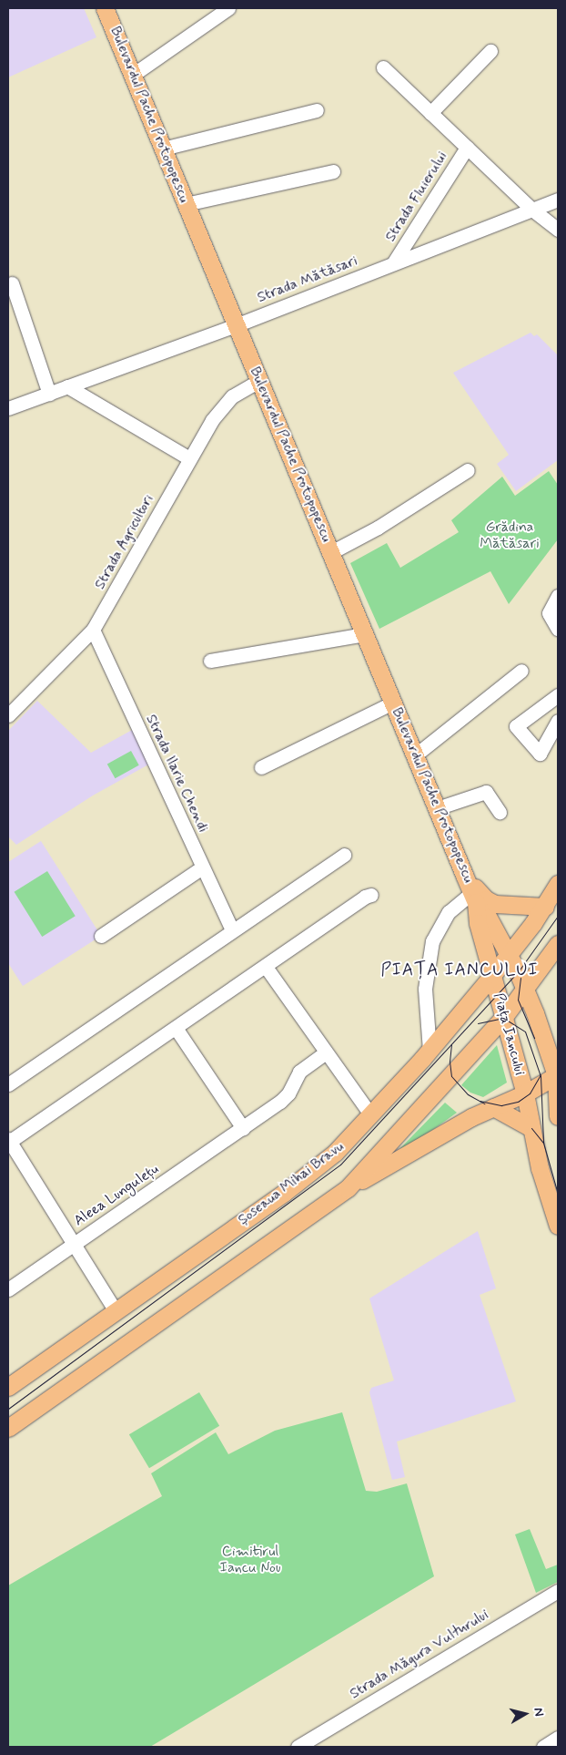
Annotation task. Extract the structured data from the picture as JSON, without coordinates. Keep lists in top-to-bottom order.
{
  "streets": {
    "main road": ["Bulevardul Pache Protopopescu", "Piața Iancului", "Șoseaua Mihai Bravu"],
    "street": [
      "Strada Fluierului",
      "Strada Mătăsari",
      "Strada Agricultori",
      "Strada Ilarie Chendi",
      "Aleea Lungulețu",
      "Strada Măgura Vulturului"
    ]
  },
  "crossings": [
    ["Bulevardul Pache Protopopescu", "Strada Mătăsari"],
    ["Bulevardul Pache Protopopescu", "Strada Agricultori"],
    ["Bulevardul Pache Protopopescu", "Piața Iancului"],
    ["Bulevardul Pache Protopopescu", "Șoseaua Mihai Bravu"],
    ["Strada Fluierului", "Strada Mătăsari"],
    ["Strada Agricultori", "Strada Ilarie Chendi"],
    ["Piața Iancului", "Șoseaua Mihai Bravu"]
  ],
  "districts": ["PIAȚA IANCULUI"],
  "parks": ["Grădina Mătăsari", "Cimitirul Iancu Nou"],
  "north": "right"
}
